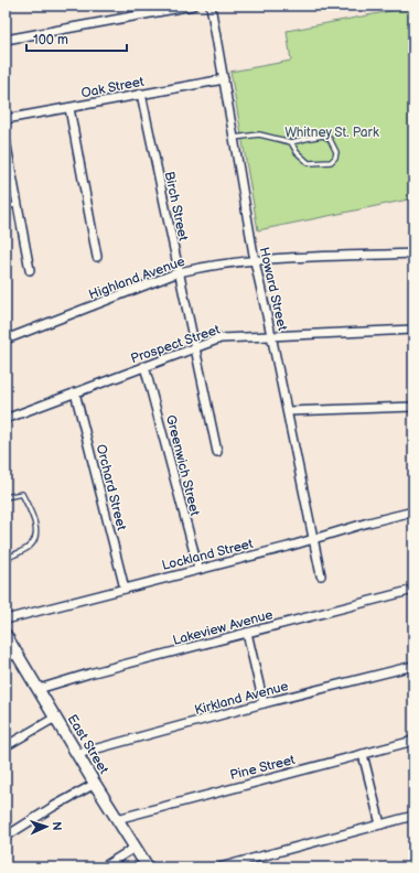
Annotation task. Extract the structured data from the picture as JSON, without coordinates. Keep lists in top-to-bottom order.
{
  "streets": {
    "main road": ["East Street"],
    "street": [
      "Oak Street",
      "Birch Street",
      "Highland Avenue",
      "Howard Street",
      "Prospect Street",
      "Greenwich Street",
      "Orchard Street",
      "Lockland Street",
      "Lakeview Avenue",
      "Kirkland Avenue",
      "Pine Street"
    ]
  },
  "crossings": [
    ["Oak Street", "Birch Street"],
    ["Oak Street", "Howard Street"],
    ["Birch Street", "Highland Avenue"],
    ["Birch Street", "Prospect Street"],
    ["Highland Avenue", "Howard Street"],
    ["Howard Street", "Prospect Street"],
    ["Howard Street", "Lockland Street"],
    ["Prospect Street", "Greenwich Street"],
    ["Prospect Street", "Orchard Street"],
    ["Greenwich Street", "Lockland Street"],
    ["Orchard Street", "Lockland Street"],
    ["Lakeview Avenue", "East Street"],
    ["Kirkland Avenue", "East Street"],
    ["East Street", "Pine Street"]
  ],
  "parks": ["Whitney St. Park"],
  "scale_bar": "100 m",
  "north": "right"
}
